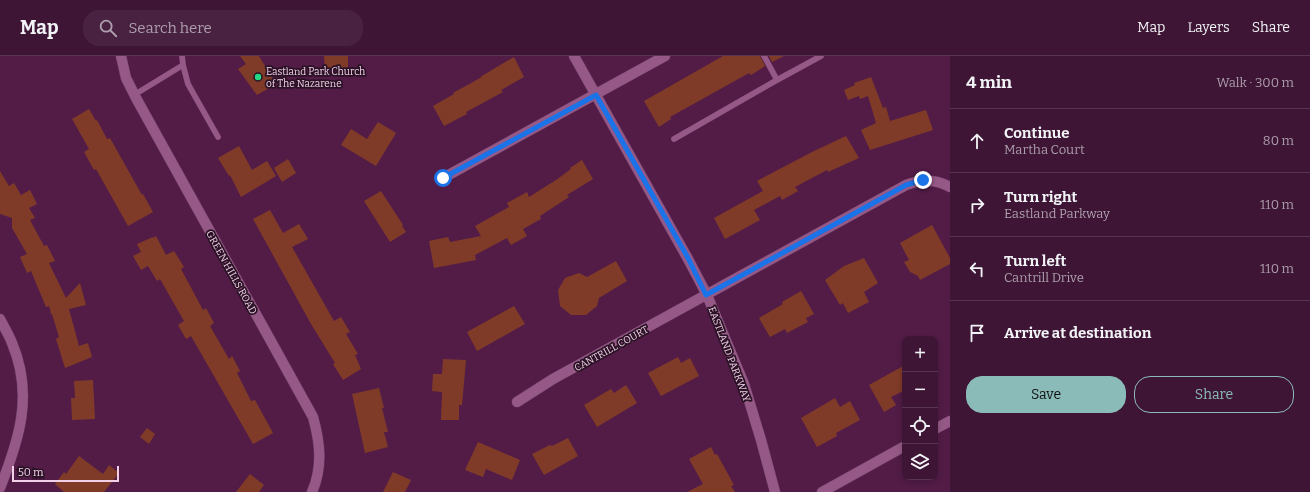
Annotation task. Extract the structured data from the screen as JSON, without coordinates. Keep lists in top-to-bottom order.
{
  "streets": {
    "street": ["GREEN HILLS ROAD", "CANTRILL COURT", "EASTLAND PARKWAY"]
  },
  "crossings": [
    ["CANTRILL COURT", "EASTLAND PARKWAY"]
  ],
  "places": ["Eastland Park Church of The Nazarene"],
  "scale_bar": "50 m",
  "page": {
    "header": "Map",
    "search": "Search here",
    "nav": ["Map", "Layers", "Share"],
    "heading": ["4 min", "Walk · 300 m"],
    "list": [
      ["Continue", "Martha Court", "80 m"],
      ["Turn right", "Eastland Parkway", "110 m"],
      ["Turn left", "Cantrill Drive", "110 m"],
      "Arrive at destination"
    ],
    "map_buttons": ["+", "−"],
    "buttons": ["Save", "Share"],
    "scale": "50 m"
  }
}
